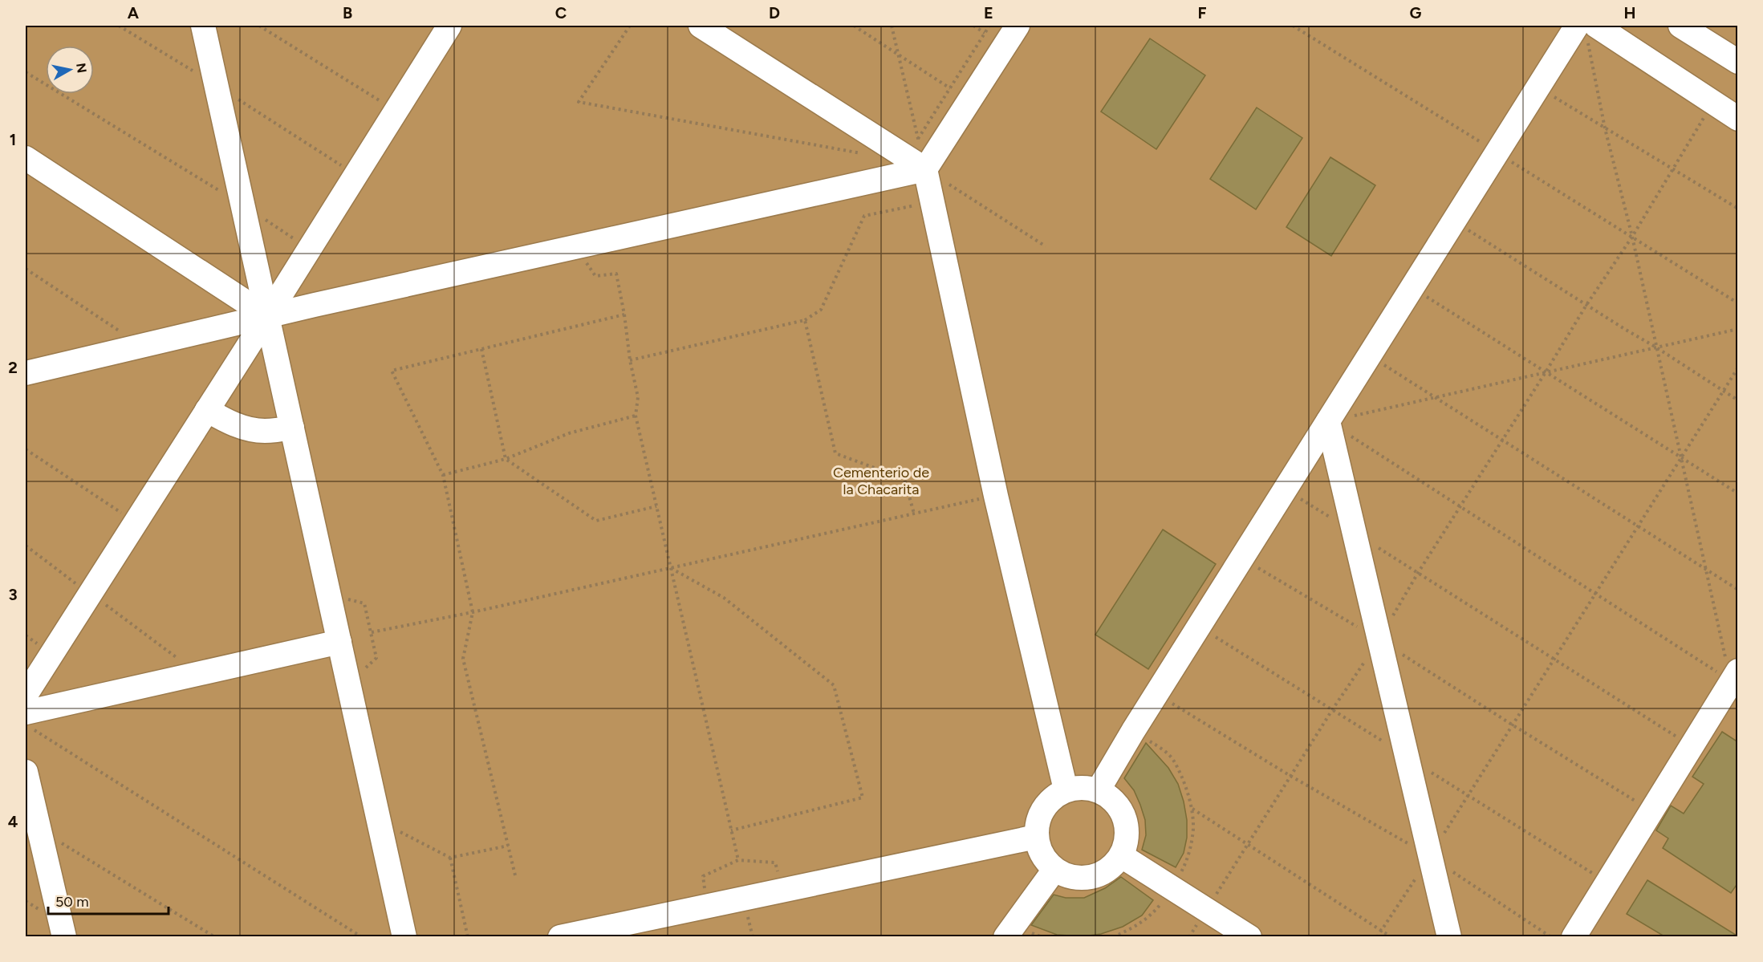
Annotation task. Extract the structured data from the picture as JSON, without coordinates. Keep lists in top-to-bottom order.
{
  "parks": ["Cementerio de la Chacarita"],
  "scale_bar": "50 m",
  "north": "right",
  "grid": {
    "columns": [
      "A",
      "B",
      "C",
      "D",
      "E",
      "F",
      "G",
      "H"
    ],
    "rows": [
      "1",
      "2",
      "3",
      "4"
    ]
  }
}
